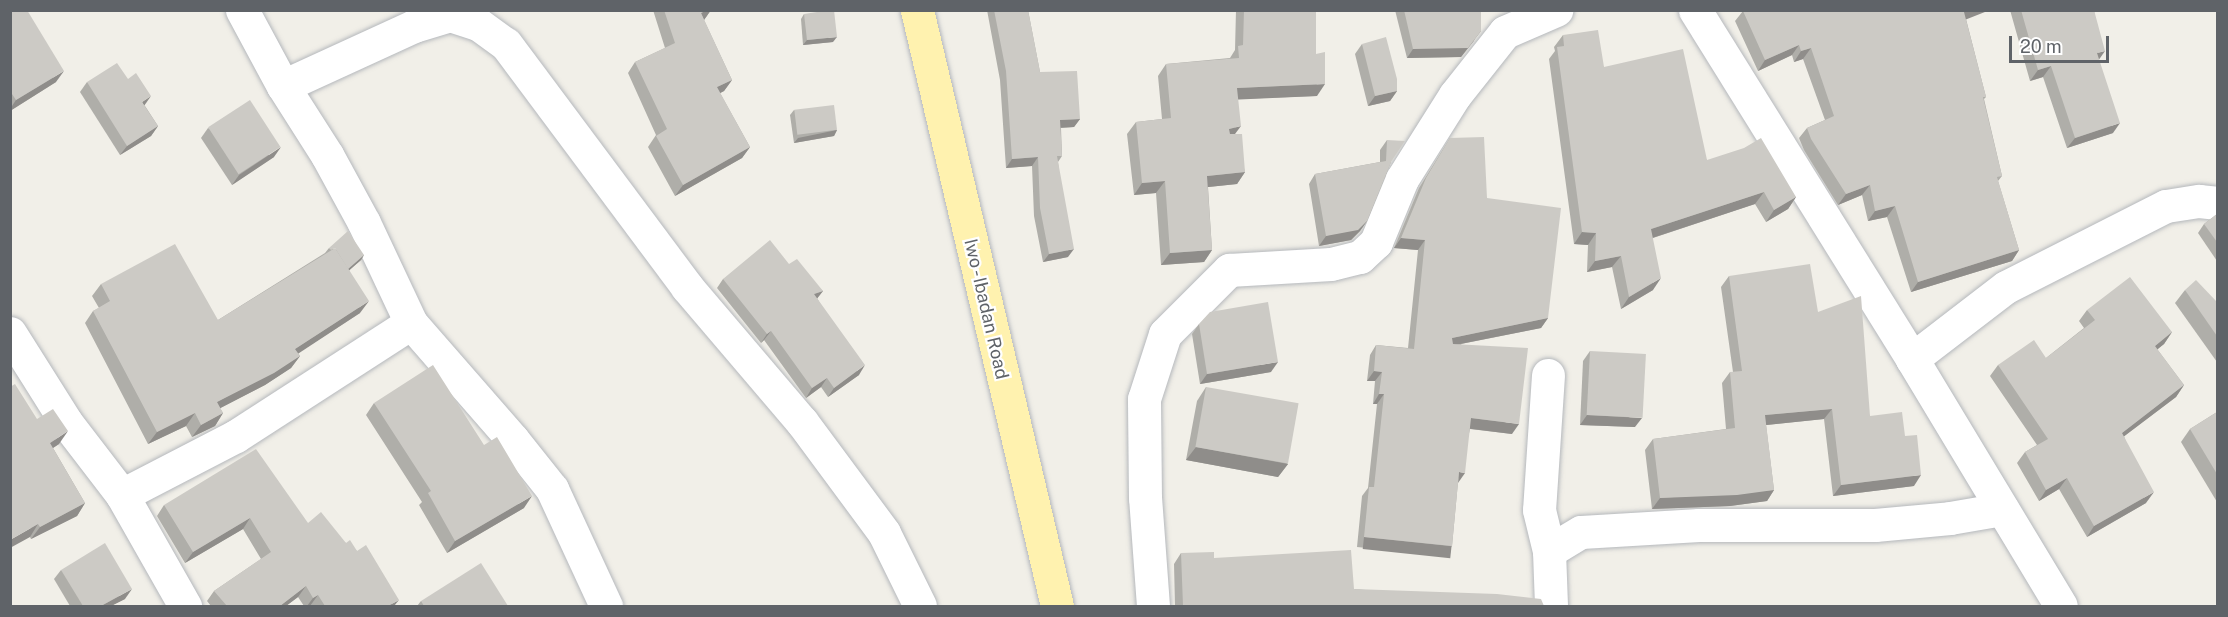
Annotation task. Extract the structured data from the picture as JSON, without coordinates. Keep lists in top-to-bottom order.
{
  "streets": {
    "main road": ["Iwo - Ibadan Road"]
  },
  "scale_bar": "20 m"
}
